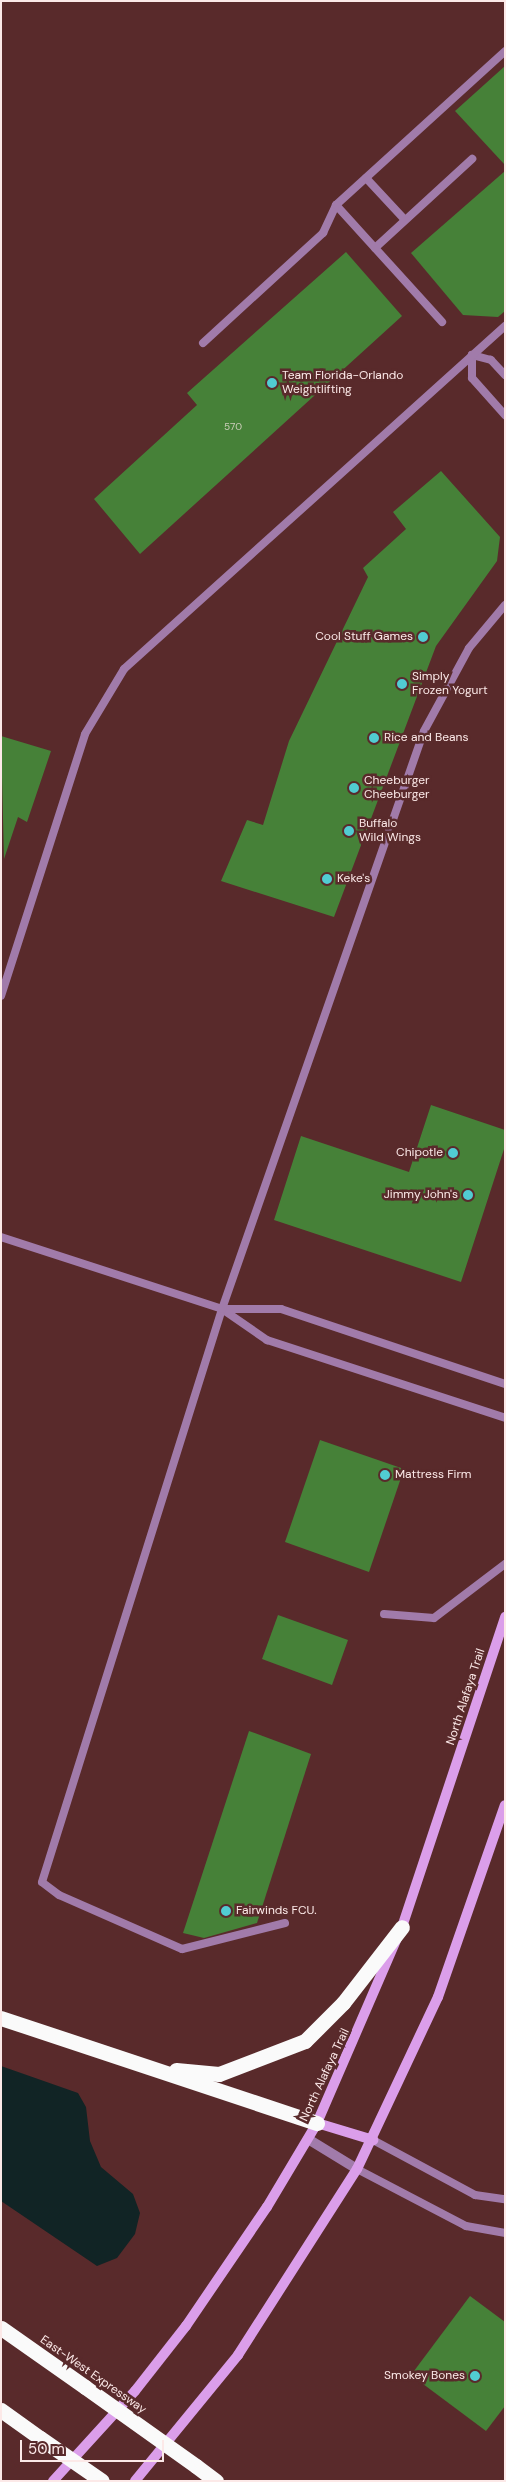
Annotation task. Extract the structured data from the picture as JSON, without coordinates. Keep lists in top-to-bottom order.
{
  "streets": {
    "highway": ["East-West Expressway"],
    "main road": ["North Alafaya Trail"]
  },
  "places": [
    "Team Florida-Orlando Weightlifting",
    "Cool Stuff Games",
    "Simply Frozen Yogurt",
    "Rice and Beans",
    "Cheeburger Cheeburger",
    "Buffalo Wild Wings",
    "Keke's",
    "Chipotle",
    "Jimmy John's",
    "Mattress Firm",
    "Fairwinds FCU.",
    "Smokey Bones"
  ],
  "house_numbers": ["570"],
  "scale_bar": "50 m"
}
